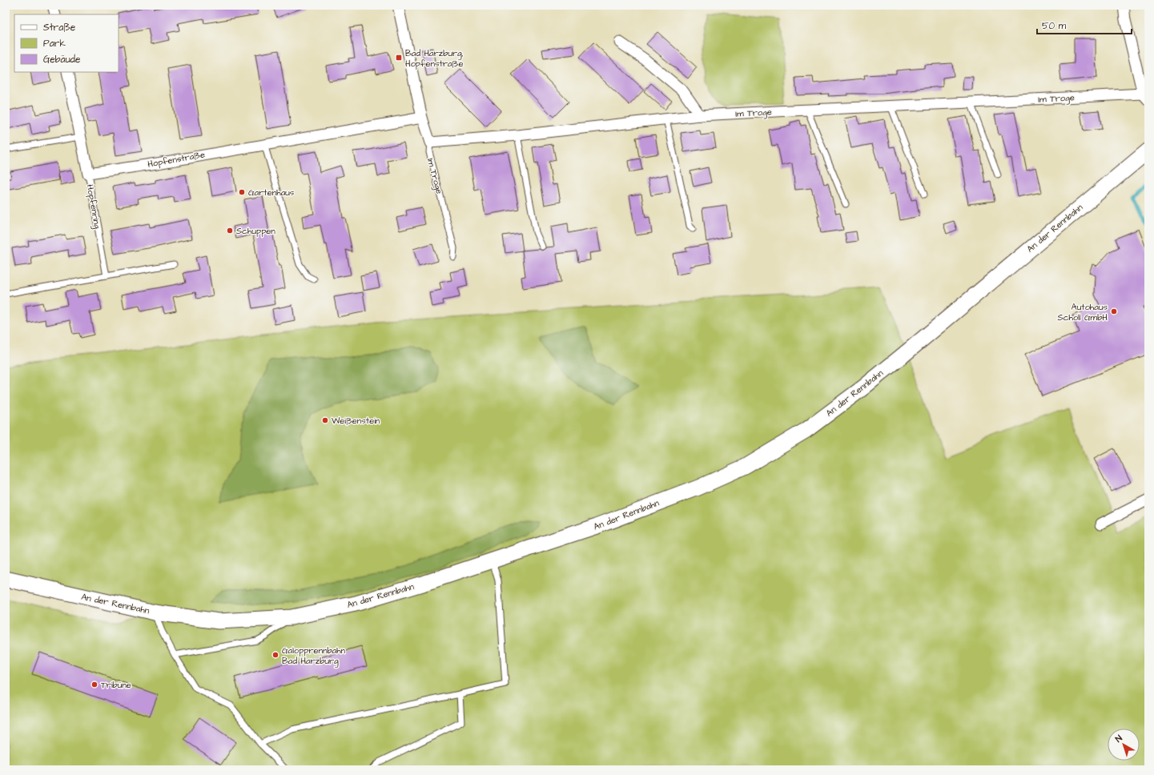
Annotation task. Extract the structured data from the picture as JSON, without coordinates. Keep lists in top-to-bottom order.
{
  "streets": {
    "main road": ["An der Rennbahn"],
    "street": ["Im Troge", "Hopfenstraße", "Hopfenring"]
  },
  "crossings": [
    ["Hopfenstraße", "Hopfenring"]
  ],
  "places": {
    "transit": ["Bad Harzburg, Hopfenstraße"],
    "other": [
      "Gartenhaus",
      "Schuppen",
      "Autohaus Scholl GmbH",
      "Weißenstein",
      "Galopprennbahn Bad Harzburg",
      "Tribüne"
    ]
  },
  "legend": ["Straße", "Park", "Gebäude"],
  "scale_bar": "50 m",
  "north": "top left"
}
